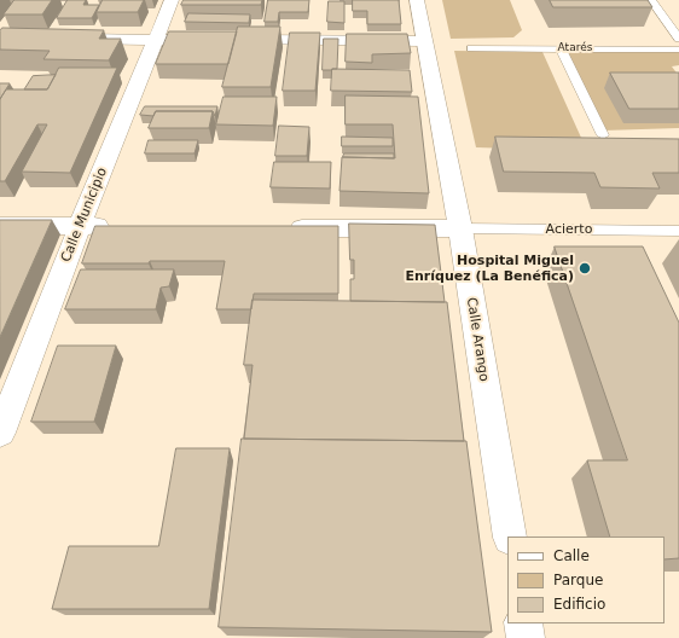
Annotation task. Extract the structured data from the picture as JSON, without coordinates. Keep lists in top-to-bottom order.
{
  "streets": {
    "street": ["Calle Municipio", "Calle Arango"],
    "lane": ["Atarés", "Acierto"]
  },
  "crossings": [
    ["Acierto", "Calle Arango"]
  ],
  "places": ["Hospital Miguel Enríquez (La Benéfica)"],
  "legend": ["Calle", "Parque", "Edificio"]
}
